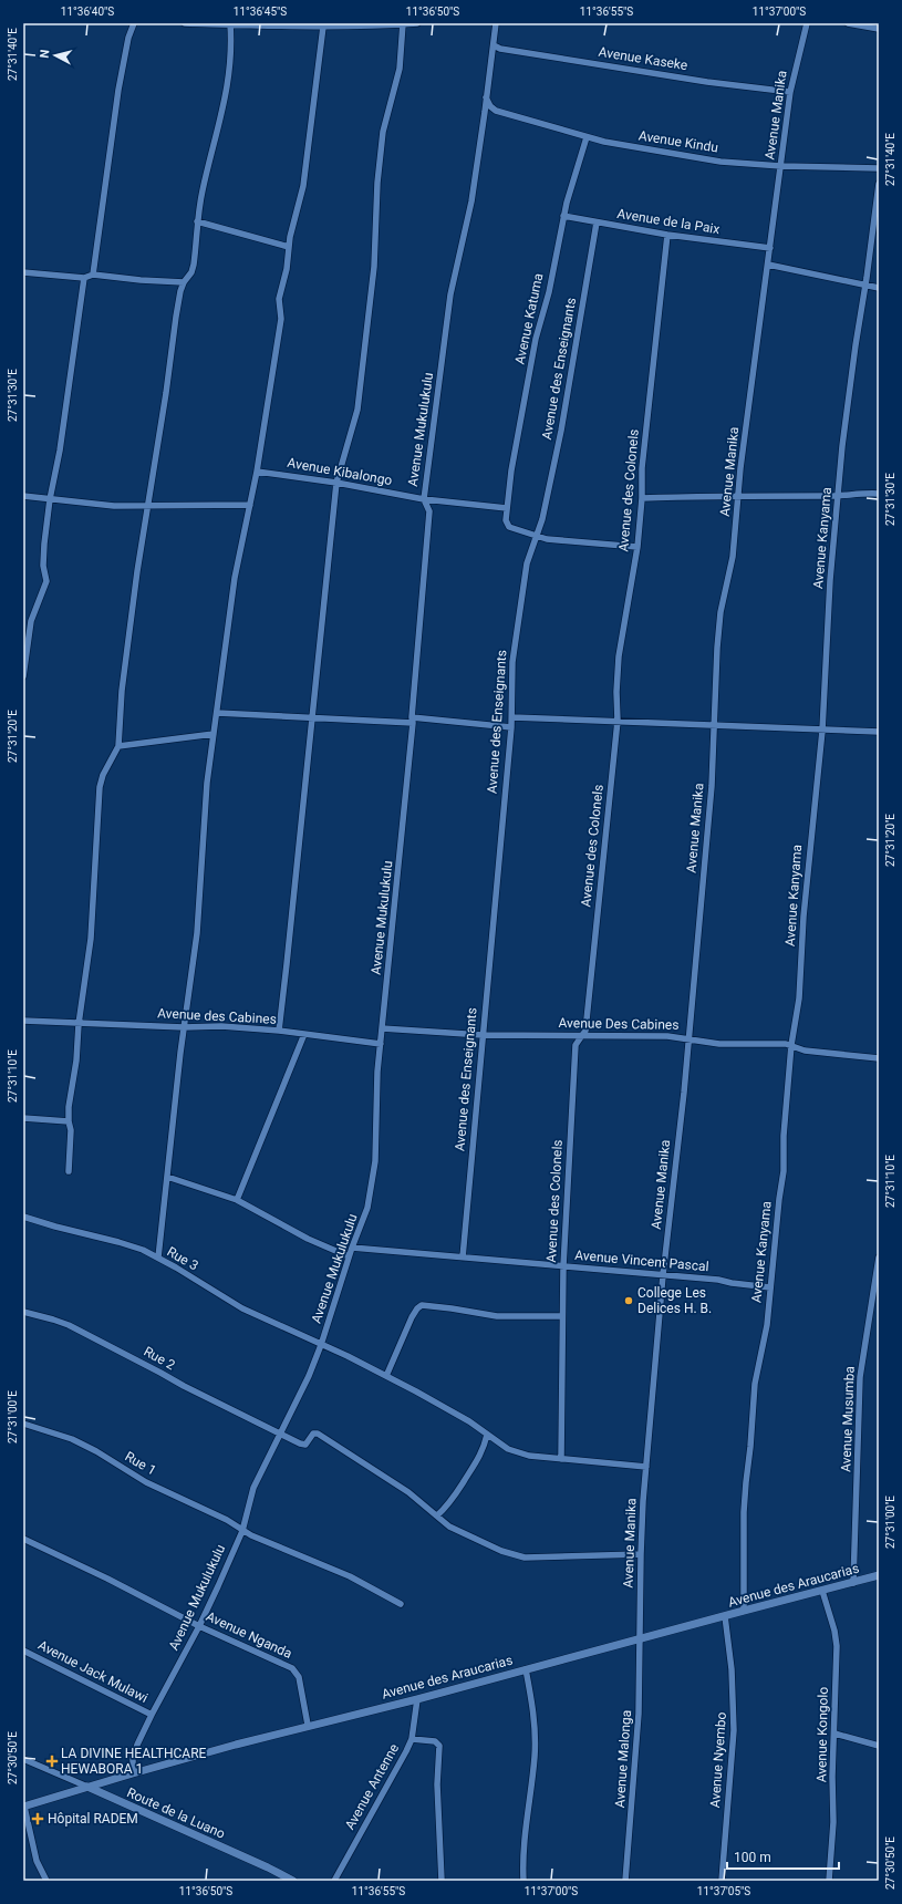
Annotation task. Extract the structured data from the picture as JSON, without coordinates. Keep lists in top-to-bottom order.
{
  "streets": {
    "street": [
      "Avenue Kaseke",
      "Avenue Manika",
      "Avenue Kindu",
      "Avenue de la Paix",
      "Avenue Katuma",
      "Avenue des Enseignants",
      "Avenue Mukulukulu",
      "Avenue Kibalongo",
      "Avenue des Colonels",
      "Avenue Kanyama",
      "Avenue des Cabines",
      "Avenue Des Cabines",
      "Rue 3",
      "Avenue Vincent Pascal",
      "Rue 2",
      "Avenue Musumba",
      "Rue 1",
      "Avenue des Araucarias",
      "Avenue Nganda",
      "Avenue Jack Mulawi",
      "Avenue Kongolo",
      "Avenue Malonga",
      "Avenue Nyembo",
      "Avenue Antenne",
      "Route de la Luano"
    ]
  },
  "crossings": [
    ["Avenue Kaseke", "Avenue Manika"],
    ["Avenue Kaseke", "Avenue Mukulukulu"],
    ["Avenue Manika", "Avenue Kindu"],
    ["Avenue Manika", "Avenue de la Paix"],
    ["Avenue Manika", "Avenue Des Cabines"],
    ["Avenue Manika", "Rue 3"],
    ["Avenue Manika", "Avenue Vincent Pascal"],
    ["Avenue Manika", "Avenue des Araucarias"],
    ["Avenue Manika", "Avenue Malonga"],
    ["Avenue Kindu", "Avenue Katuma"],
    ["Avenue Kindu", "Avenue Mukulukulu"],
    ["Avenue de la Paix", "Avenue Katuma"],
    ["Avenue de la Paix", "Avenue des Enseignants"],
    ["Avenue de la Paix", "Avenue des Colonels"],
    ["Avenue Katuma", "Avenue Kibalongo"],
    ["Avenue des Enseignants", "Avenue Des Cabines"],
    ["Avenue des Enseignants", "Avenue Vincent Pascal"],
    ["Avenue Mukulukulu", "Avenue Kibalongo"],
    ["Avenue Mukulukulu", "Avenue des Cabines"],
    ["Avenue Mukulukulu", "Avenue Des Cabines"],
    ["Avenue Mukulukulu", "Rue 3"],
    ["Avenue Mukulukulu", "Avenue Vincent Pascal"],
    ["Avenue Mukulukulu", "Rue 2"],
    ["Avenue Mukulukulu", "Rue 1"],
    ["Avenue Mukulukulu", "Avenue des Araucarias"],
    ["Avenue Mukulukulu", "Avenue Nganda"],
    ["Avenue Mukulukulu", "Avenue Jack Mulawi"],
    ["Avenue des Colonels", "Avenue Des Cabines"],
    ["Avenue des Colonels", "Rue 3"],
    ["Avenue des Colonels", "Avenue Vincent Pascal"],
    ["Avenue Kanyama", "Avenue Des Cabines"],
    ["Avenue Kanyama", "Avenue Vincent Pascal"],
    ["Avenue Kanyama", "Avenue des Araucarias"],
    ["Avenue Musumba", "Avenue des Araucarias"],
    ["Avenue des Araucarias", "Avenue Nganda"],
    ["Avenue des Araucarias", "Avenue Kongolo"],
    ["Avenue des Araucarias", "Avenue Malonga"],
    ["Avenue des Araucarias", "Avenue Nyembo"],
    ["Avenue des Araucarias", "Avenue Antenne"],
    ["Avenue des Araucarias", "Route de la Luano"]
  ],
  "places": {
    "other": ["College Les Delices H. B."],
    "health": ["LA DIVINE HEALTHCARE HEWABORA 1", "Hôpital RADEM"]
  },
  "scale_bar": "100 m",
  "north": "left",
  "coordinates": [
    "11°36'40\"S",
    "11°36'45\"S",
    "11°36'50\"S",
    "11°36'55\"S",
    "11°37'00\"S",
    "27°31'40\"E",
    "27°31'30\"E",
    "27°31'20\"E",
    "27°31'10\"E",
    "27°31'00\"E",
    "27°30'50\"E",
    "11°37'05\"S"
  ]
}
